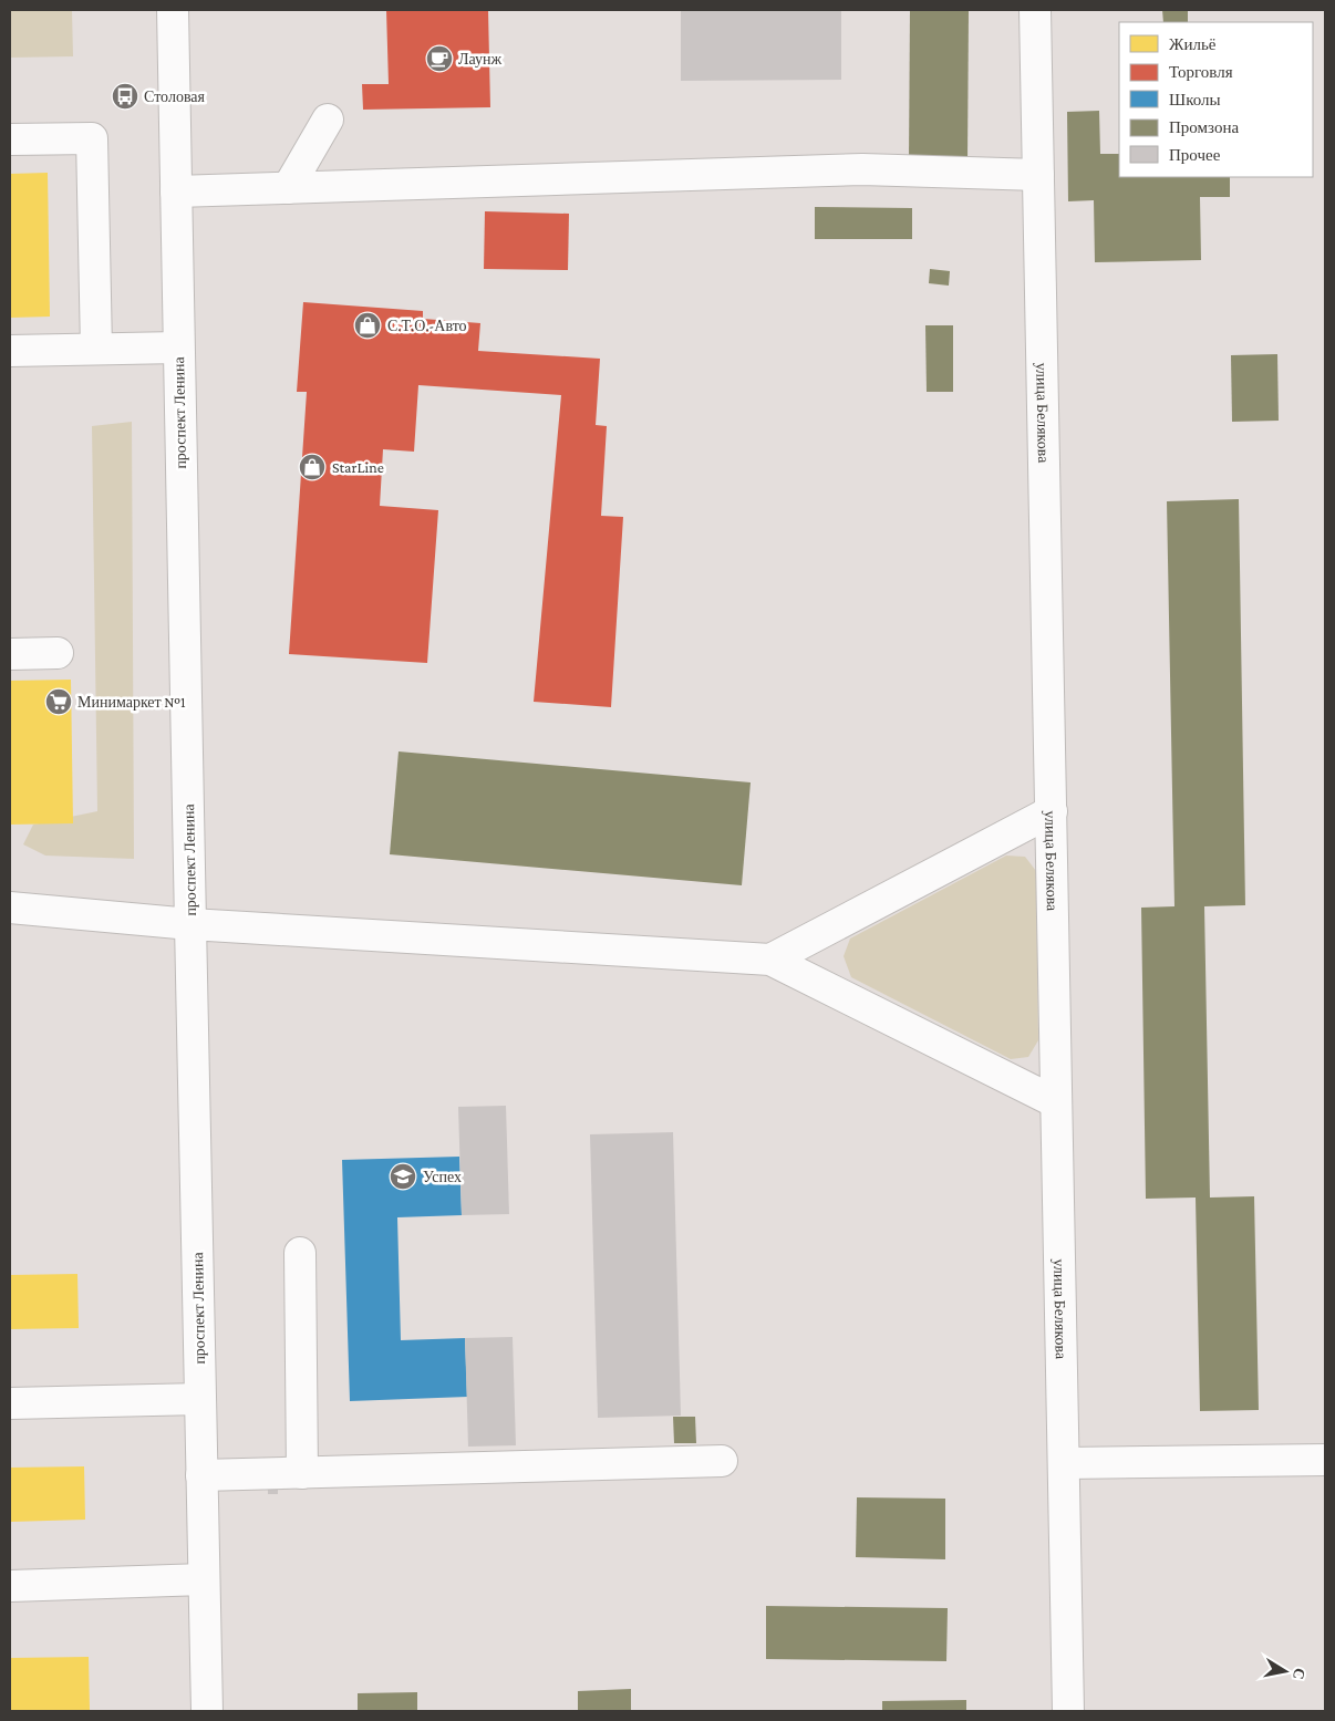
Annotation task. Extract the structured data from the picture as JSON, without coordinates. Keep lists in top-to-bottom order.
{
  "streets": {
    "street": ["проспект Ленина", "улица Белякова"]
  },
  "places": {
    "cafe": ["Лаунж"],
    "bus stop": ["Столовая"],
    "shop": ["С.Т.О.-Авто", "StarLine"],
    "supermarket": ["Минимаркет №1"],
    "school or university": ["Успех"]
  },
  "legend": [
    "Жильё",
    "Торговля",
    "Школы",
    "Промзона",
    "Прочее"
  ],
  "north": "right"
}
